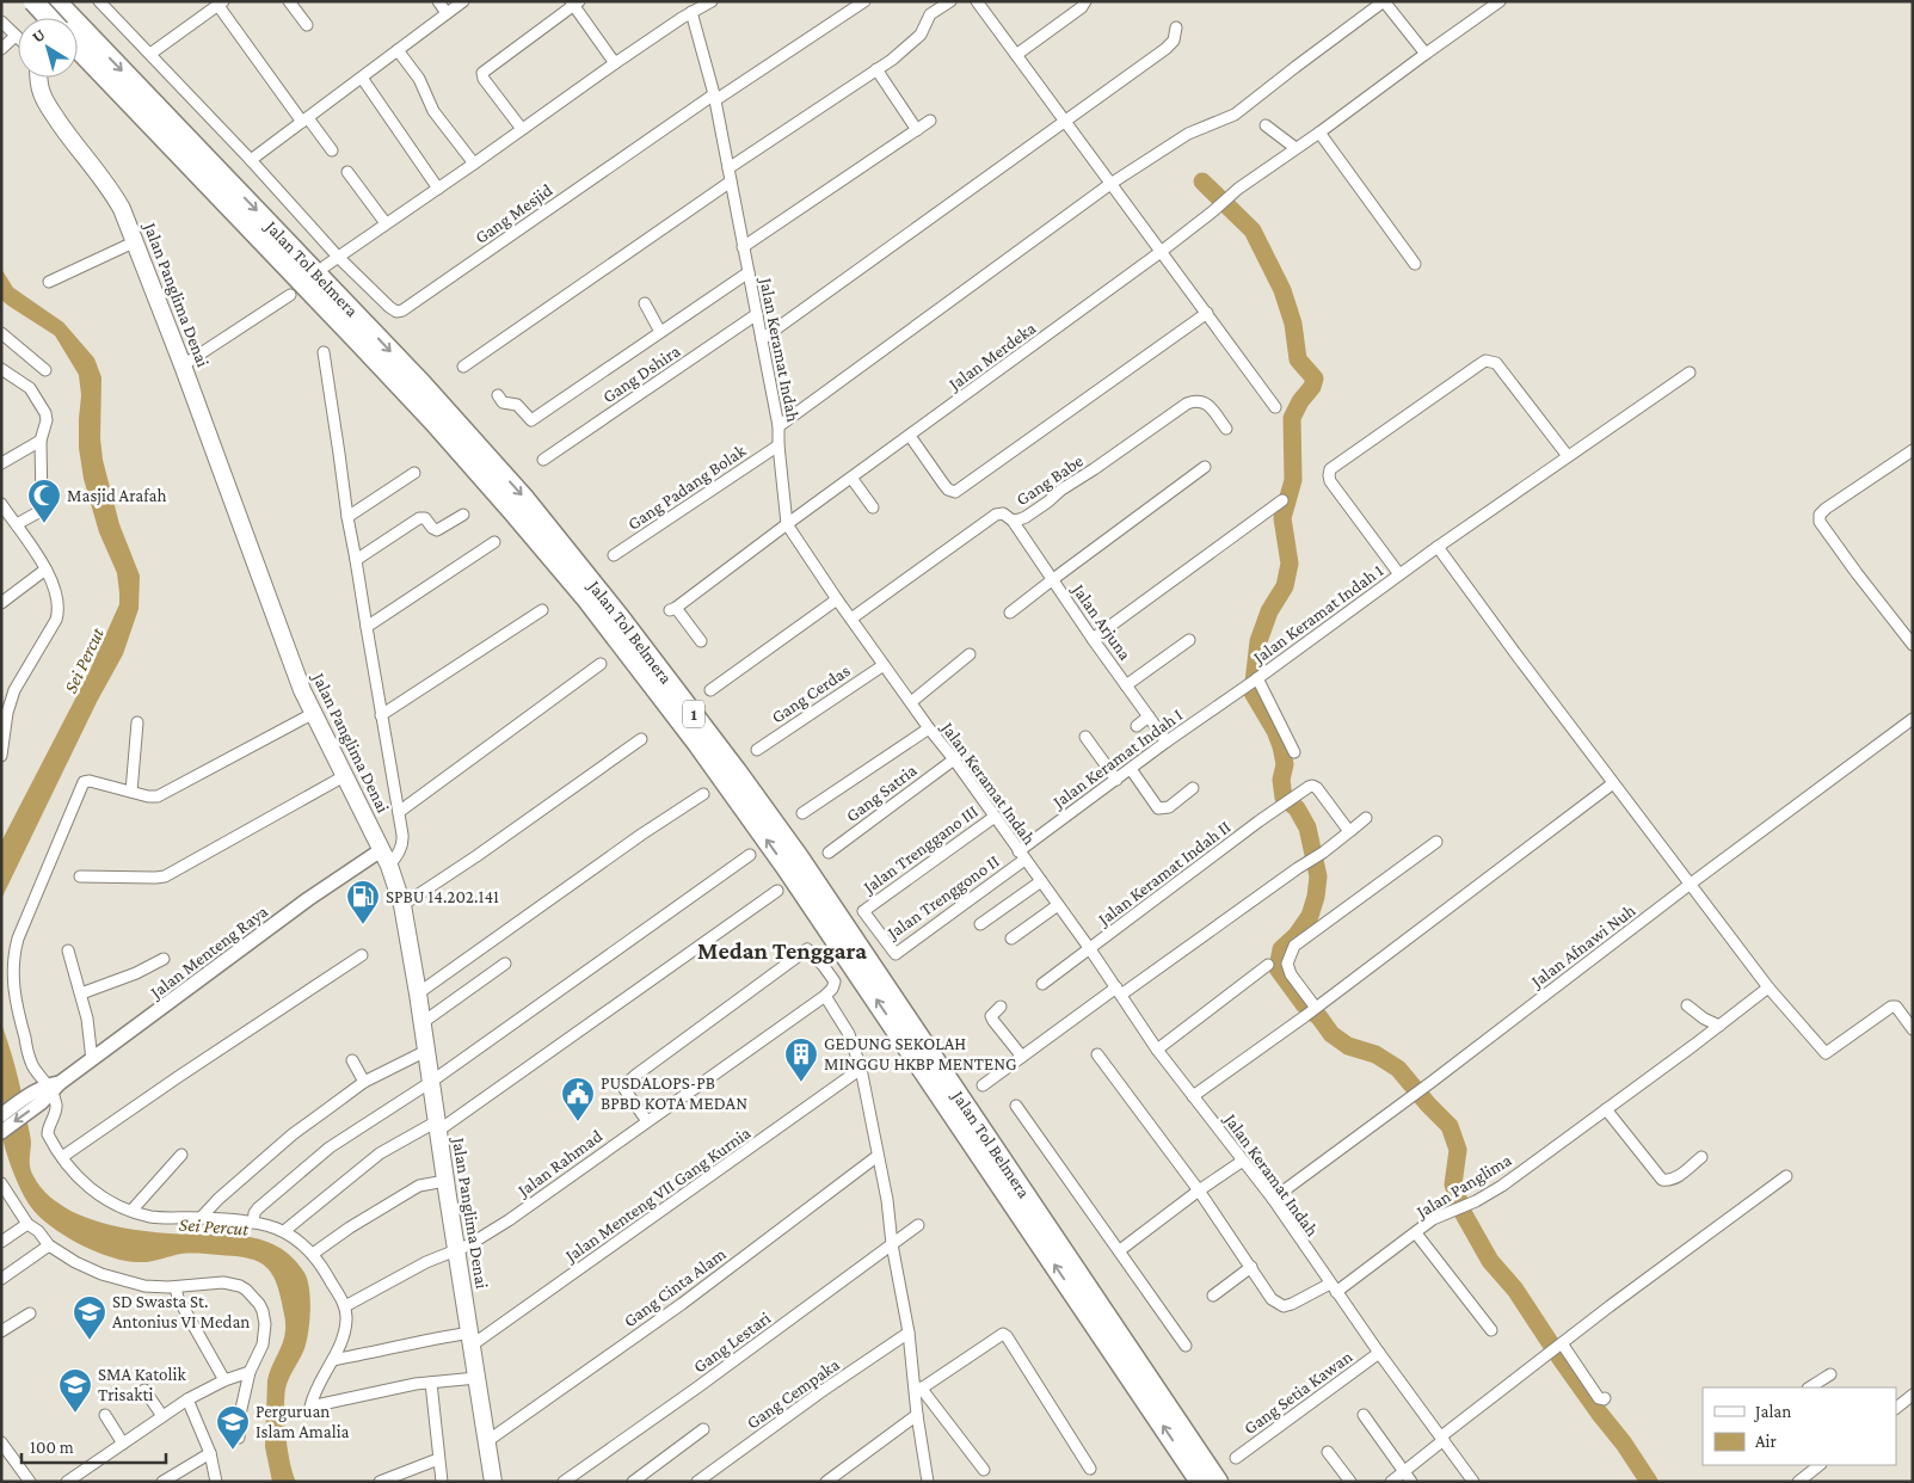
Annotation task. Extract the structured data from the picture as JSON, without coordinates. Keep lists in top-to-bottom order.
{
  "streets": {
    "highway": ["Jalan Tol Belmera", "1"],
    "main road": ["Jalan Panglima Denai"],
    "street": [
      "Gang Mesjid",
      "Jalan Keramat Indah",
      "Jalan Merdeka",
      "Gang Dshira",
      "Gang Babe",
      "Gang Padang Bolak",
      "Jalan Keramat Indah 1",
      "Jalan Arjuna",
      "Gang Cerdas",
      "Jalan Keramat Indah I",
      "Gang Satria",
      "Jalan Trenggano III",
      "Jalan Keramat Indah II",
      "Jalan Trenggono II",
      "Jalan Afnawi Nuh",
      "Jalan Menteng Raya",
      "Jalan Rahmad",
      "Jalan Panglima",
      "Jalan Menteng VII Gang Kurnia",
      "Gang Cinta Alam",
      "Gang Lestari",
      "Gang Setia Kawan",
      "Gang Cempaka"
    ]
  },
  "crossings": [
    ["Gang Mesjid", "Jalan Keramat Indah"],
    ["Jalan Panglima Denai", "Jalan Menteng Raya"],
    ["Jalan Panglima Denai", "Jalan Rahmad"],
    ["Jalan Panglima Denai", "Jalan Menteng VII Gang Kurnia"],
    ["Jalan Panglima Denai", "Gang Cinta Alam"],
    ["Jalan Keramat Indah", "Jalan Merdeka"],
    ["Jalan Keramat Indah", "Gang Dshira"],
    ["Jalan Keramat Indah", "Gang Babe"],
    ["Jalan Keramat Indah", "Gang Padang Bolak"],
    ["Jalan Keramat Indah", "Gang Cerdas"],
    ["Jalan Keramat Indah", "Jalan Keramat Indah I"],
    ["Jalan Keramat Indah", "Gang Satria"],
    ["Jalan Keramat Indah", "Jalan Trenggano III"],
    ["Jalan Keramat Indah", "Jalan Keramat Indah II"],
    ["Jalan Keramat Indah", "Jalan Trenggono II"],
    ["Jalan Keramat Indah", "Jalan Afnawi Nuh"],
    ["Jalan Keramat Indah", "Jalan Panglima"],
    ["Jalan Keramat Indah", "Gang Setia Kawan"],
    ["Gang Babe", "Jalan Arjuna"],
    ["Jalan Keramat Indah 1", "Jalan Keramat Indah I"],
    ["Jalan Arjuna", "Jalan Keramat Indah I"],
    ["Jalan Keramat Indah I", "Jalan Trenggono II"],
    ["Jalan Trenggano III", "Jalan Trenggono II"]
  ],
  "districts": ["Medan Tenggara"],
  "water": ["Sei Percut"],
  "places": {
    "mosque": ["Masjid Arafah"],
    "fuel station": ["SPBU 14.202.141"],
    "building": ["GEDUNG SEKOLAH MINGGU HKBP MENTENG"],
    "public building": ["PUSDALOPS-PB BPBD KOTA MEDAN"],
    "school or university": ["SD Swasta St. Antonius VI Medan", "SMA Katolik Trisakti", "Perguruan Islam Amalia"]
  },
  "legend": ["Jalan", "Air"],
  "scale_bar": "100 m",
  "north": "top left"
}
